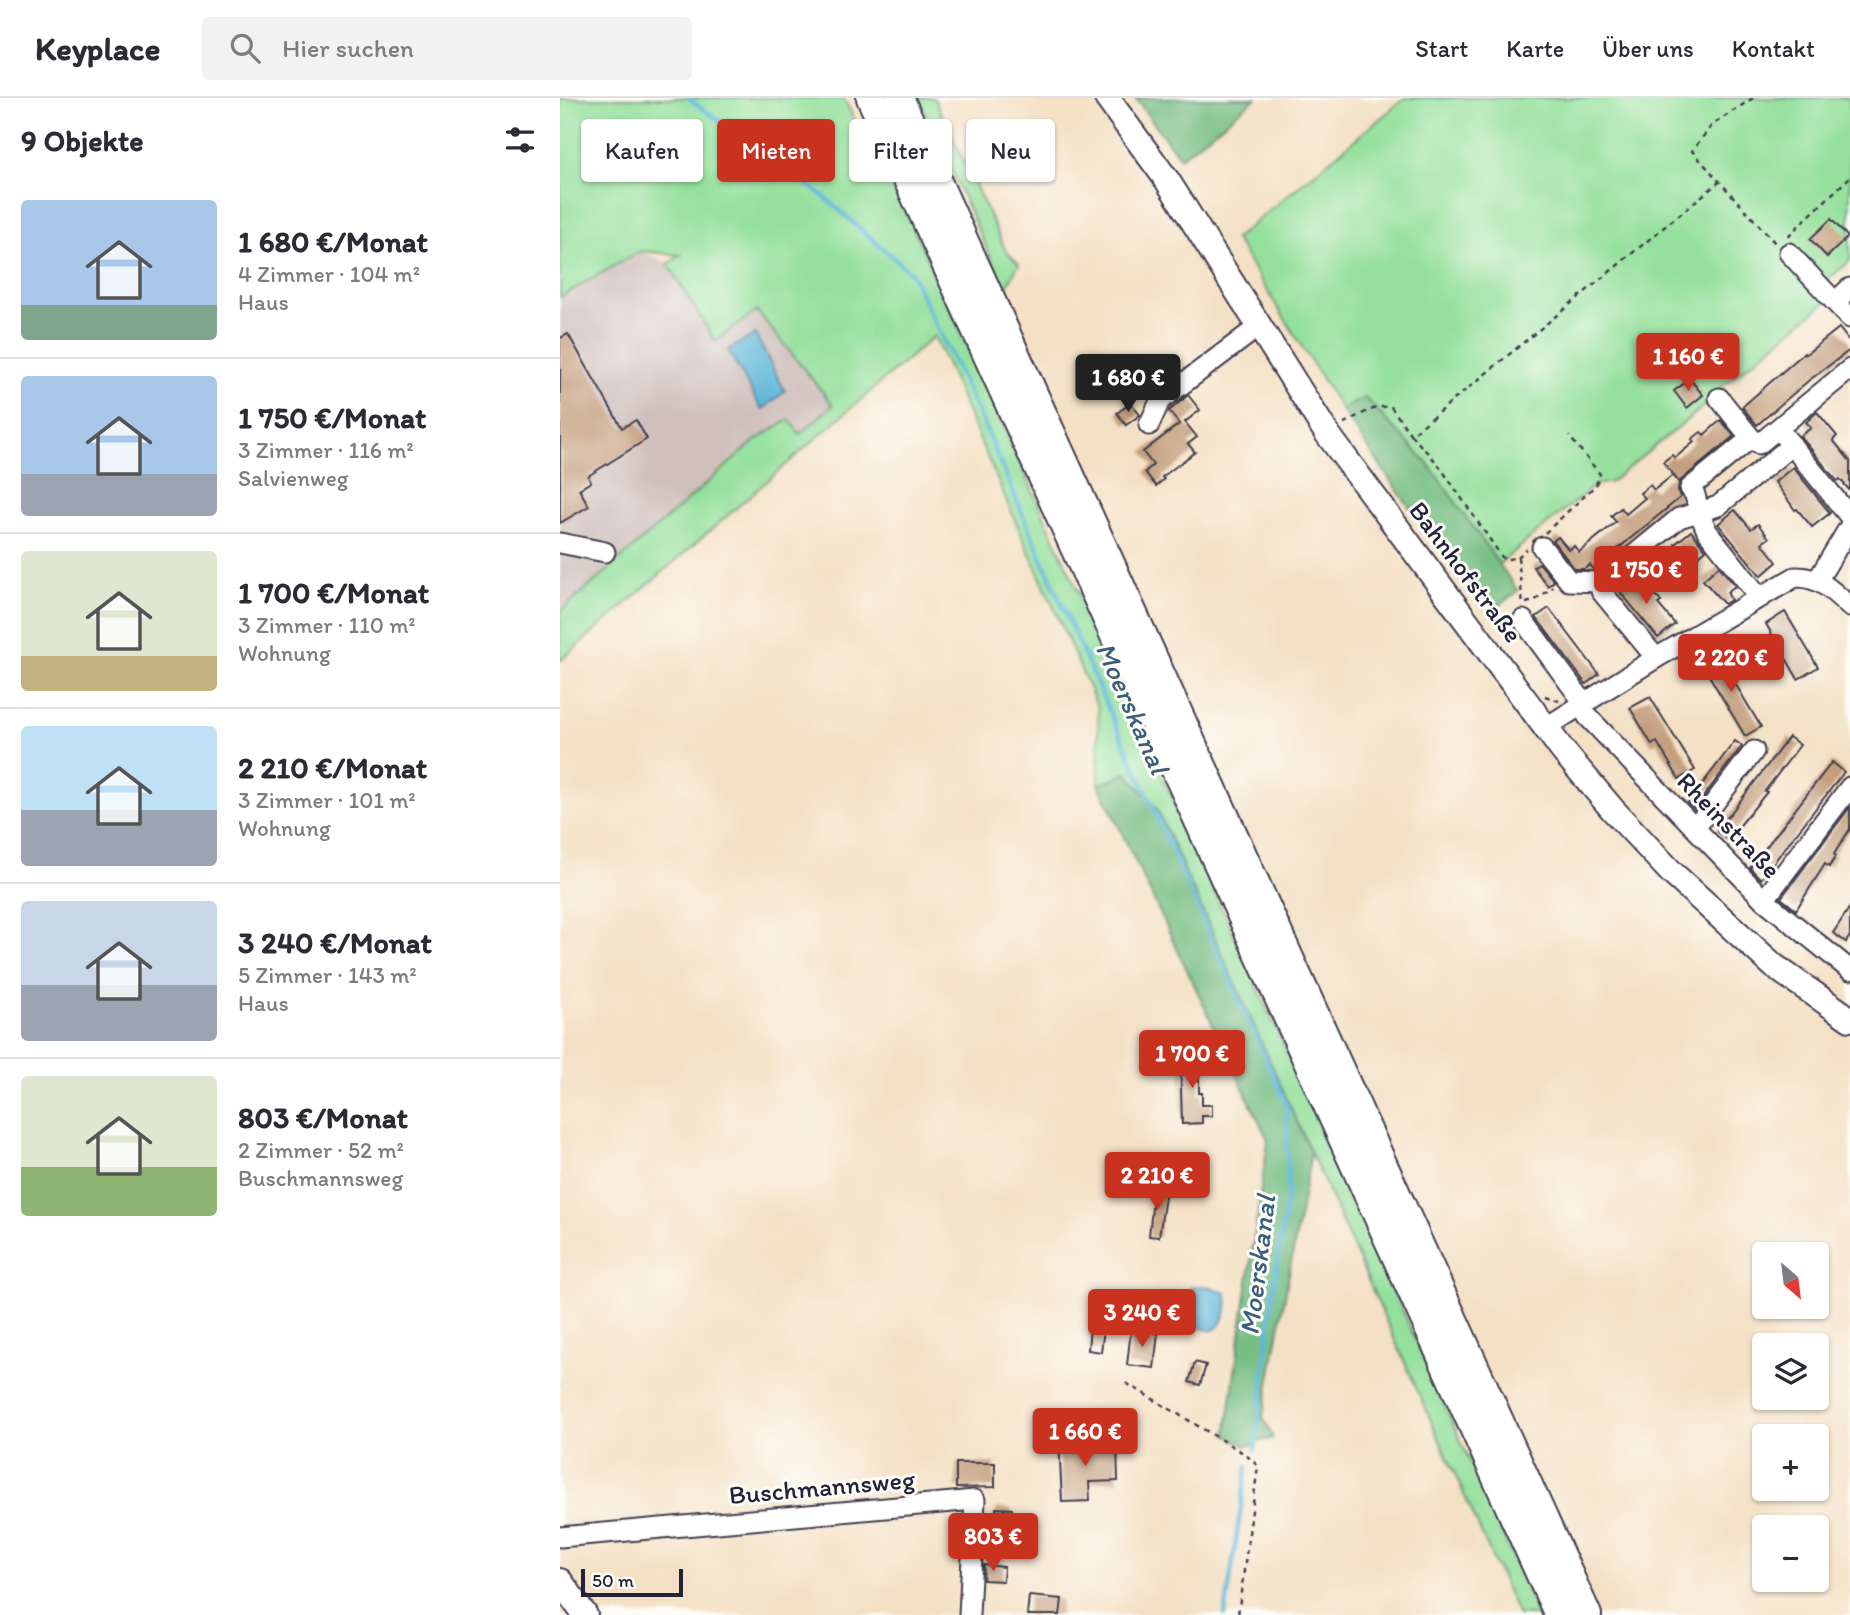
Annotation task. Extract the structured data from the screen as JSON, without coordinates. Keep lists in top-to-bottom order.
{
  "streets": {
    "main road": ["Bahnhofstraße"],
    "street": ["Rheinstraße", "Buschmannsweg"]
  },
  "water": ["Moerskanal"],
  "scale_bar": "50 m",
  "north": "bottom right",
  "page": {
    "header": "Keyplace",
    "search": "Hier suchen",
    "nav": [
      "Start",
      "Karte",
      "Über uns",
      "Kontakt"
    ],
    "heading": "9 Objekte",
    "chip": [
      "Kaufen",
      "Mieten",
      "Filter",
      "Neu"
    ],
    "list": [
      {
        "name": "1 680 €/Monat",
        "note": "4 Zimmer · 104 m² · Haus"
      },
      {
        "name": "1 750 €/Monat",
        "note": "3 Zimmer · 116 m² · Salvienweg"
      },
      {
        "name": "1 700 €/Monat",
        "note": "3 Zimmer · 110 m² · Wohnung"
      },
      {
        "name": "2 210 €/Monat",
        "note": "3 Zimmer · 101 m² · Wohnung"
      },
      {
        "name": "3 240 €/Monat",
        "note": "5 Zimmer · 143 m² · Haus"
      },
      {
        "name": "803 €/Monat",
        "note": "2 Zimmer · 52 m² · Buschmannsweg"
      }
    ],
    "price": [
      "1 160 €",
      "1 680 €",
      "1 750 €",
      "2 220 €",
      "1 700 €",
      "2 210 €",
      "3 240 €",
      "1 660 €",
      "803 €"
    ],
    "map_buttons": ["+", "−"],
    "scale": "50 m"
  }
}
